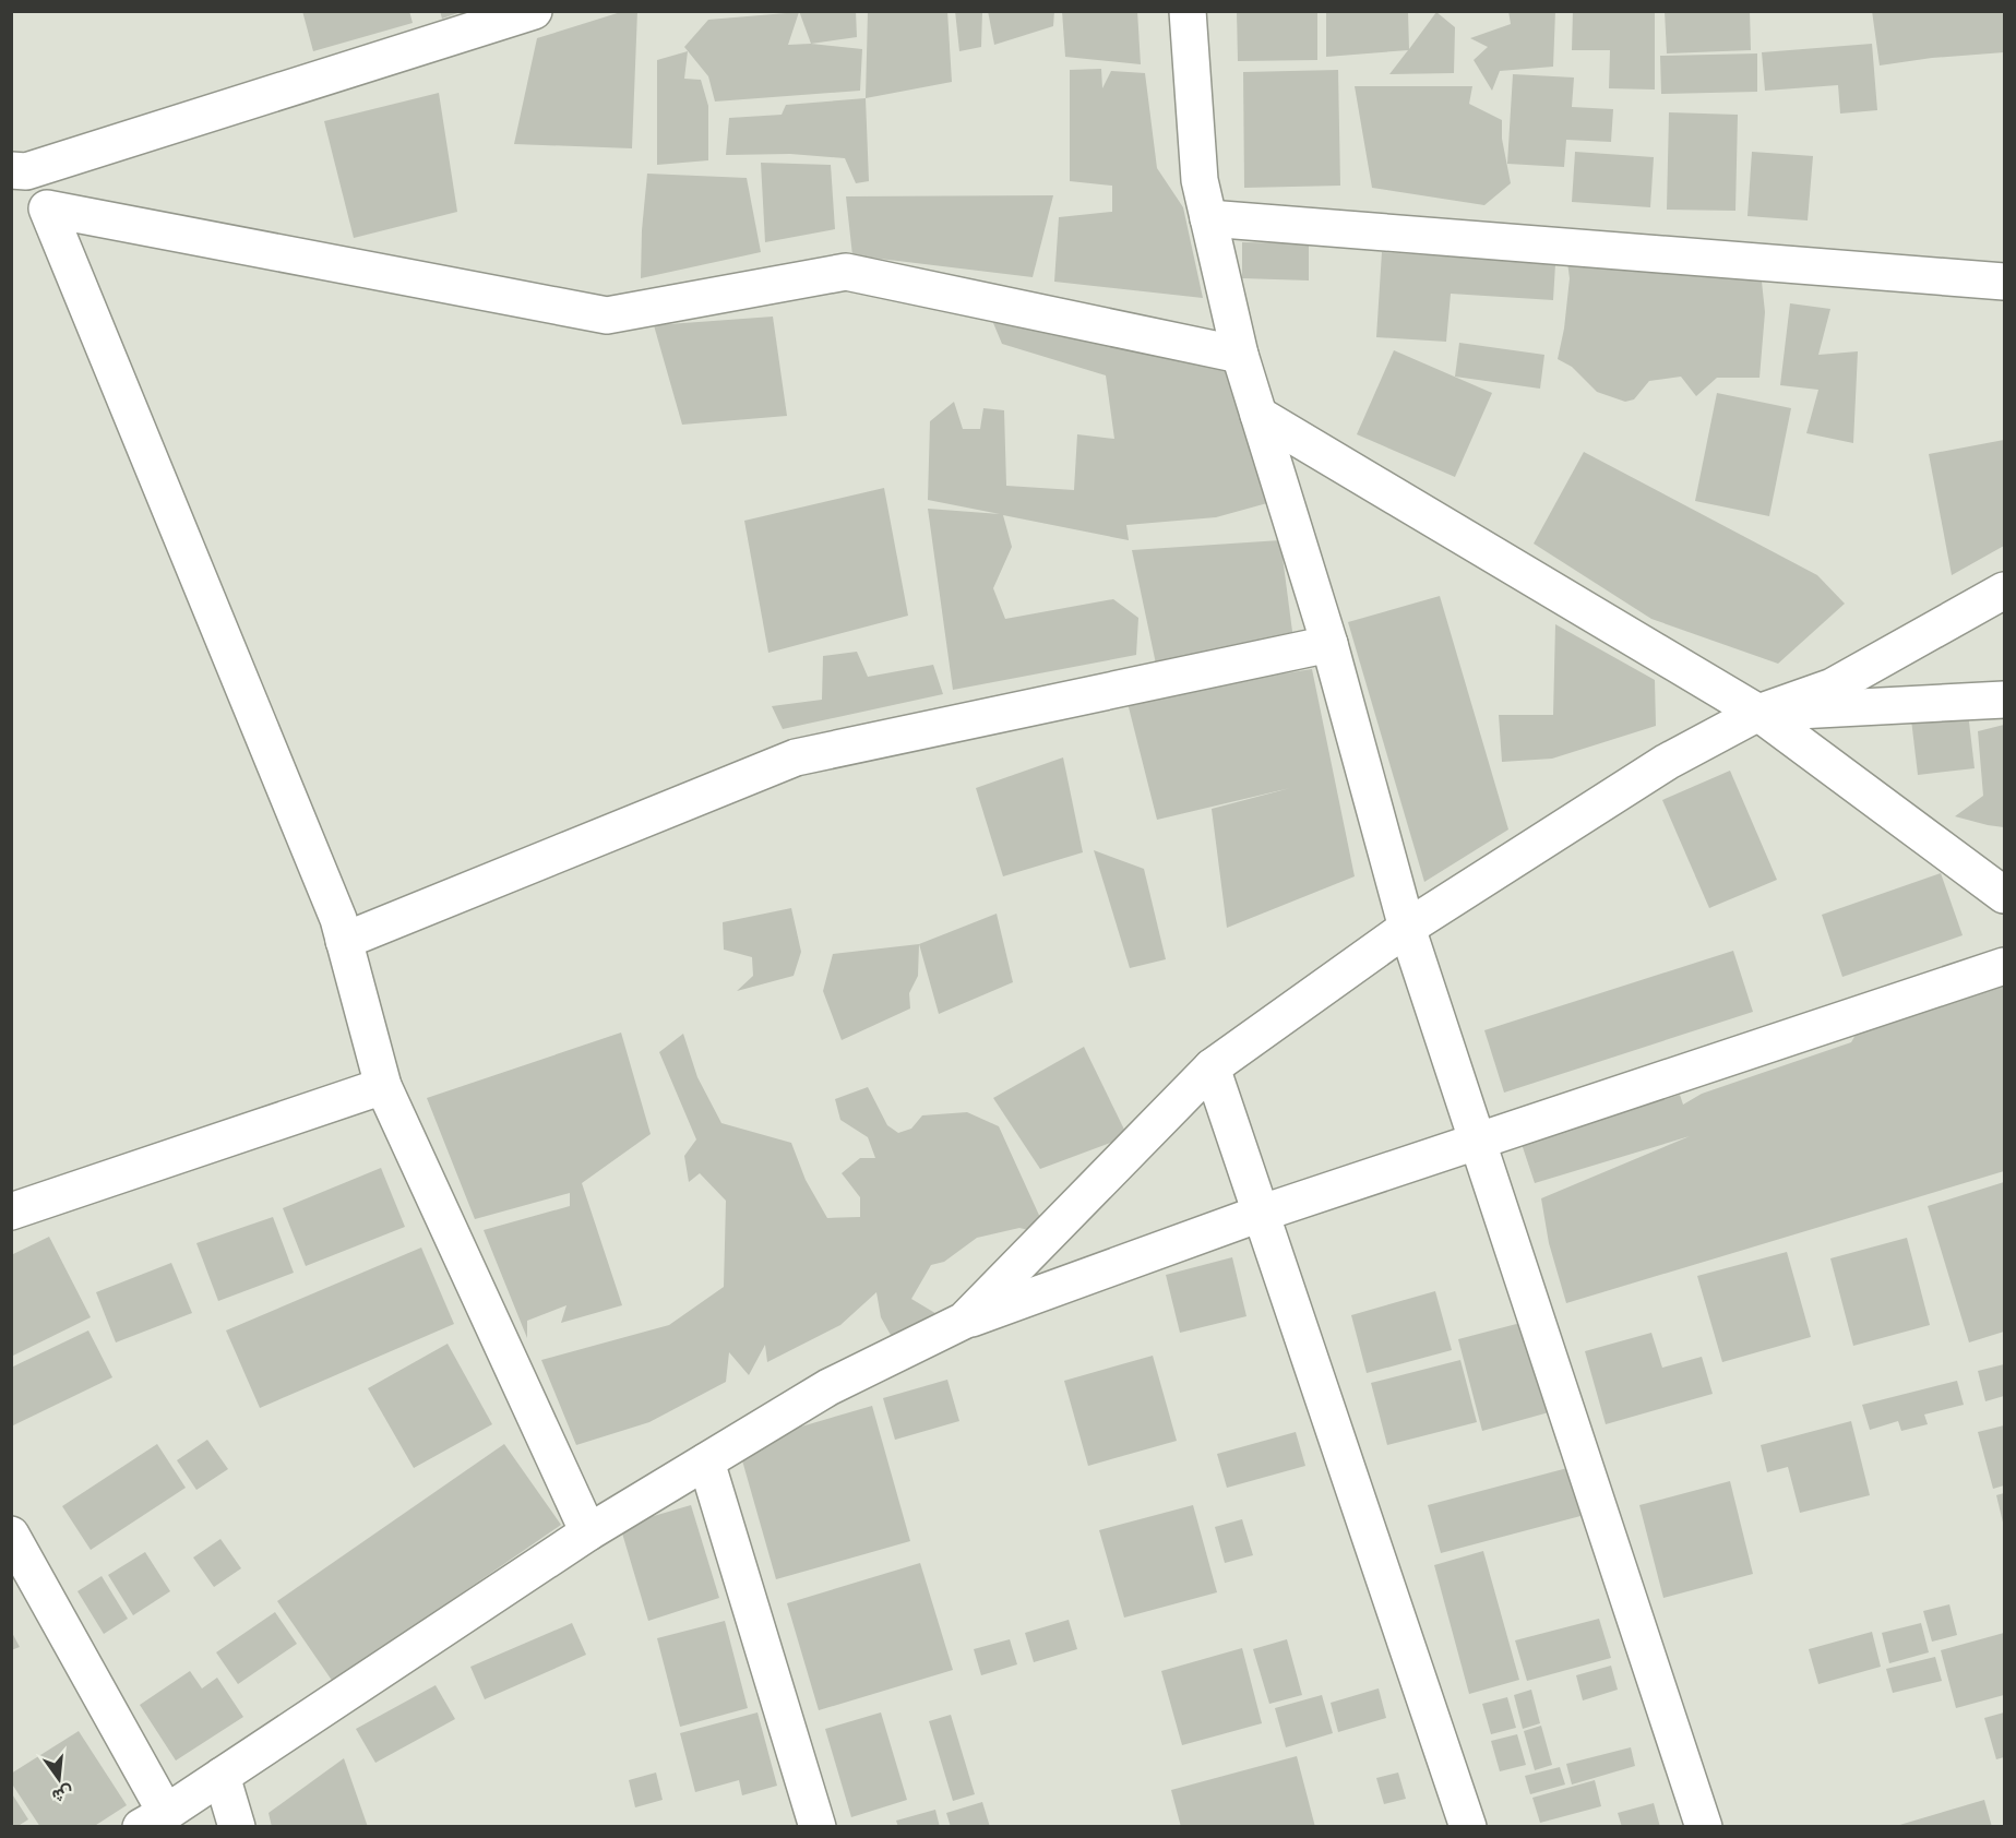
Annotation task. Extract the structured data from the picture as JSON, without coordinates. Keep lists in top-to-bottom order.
{
  "north": "bottom"
}
